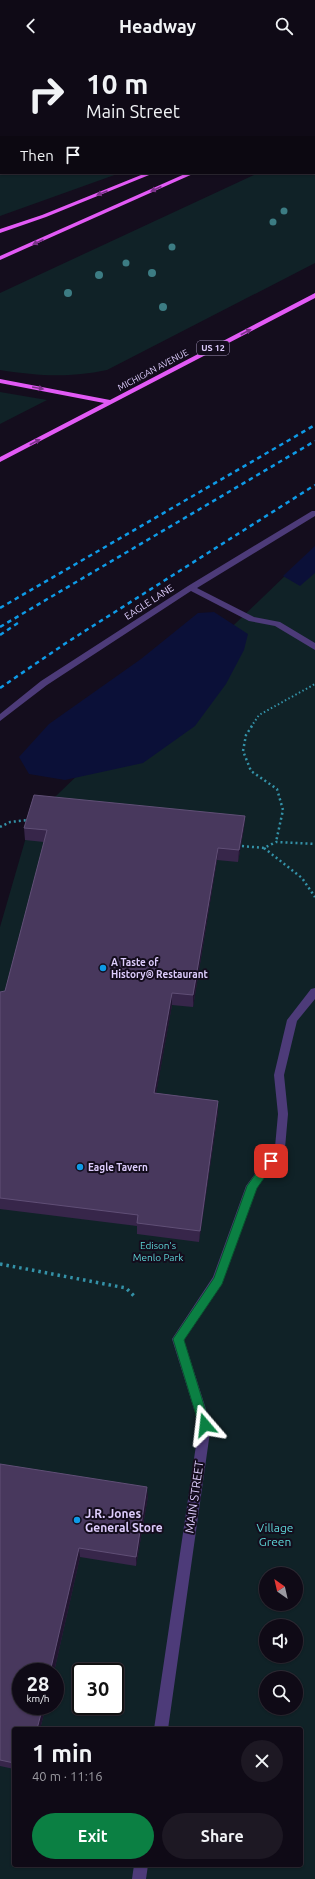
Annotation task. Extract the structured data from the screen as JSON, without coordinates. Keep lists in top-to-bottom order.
{
  "streets": {
    "main road": ["US 12", "MICHIGAN AVENUE"],
    "street": ["EAGLE LANE", "MAIN STREET"]
  },
  "one_way": ["MICHIGAN AVENUE"],
  "parks": ["Edison's Menlo Park", "Village Green"],
  "places": ["A Taste of History® Restaurant", "Eagle Tavern", "J.R. Jones General Store"],
  "north": "top left",
  "page": {
    "header": "Headway",
    "turn": ["10 m", "Main Street"],
    "then": "Then",
    "speed": "28 km/h",
    "limit": "30",
    "heading": ["1 min", "40 m · 11:16"],
    "buttons": ["Exit", "Share"]
  }
}
